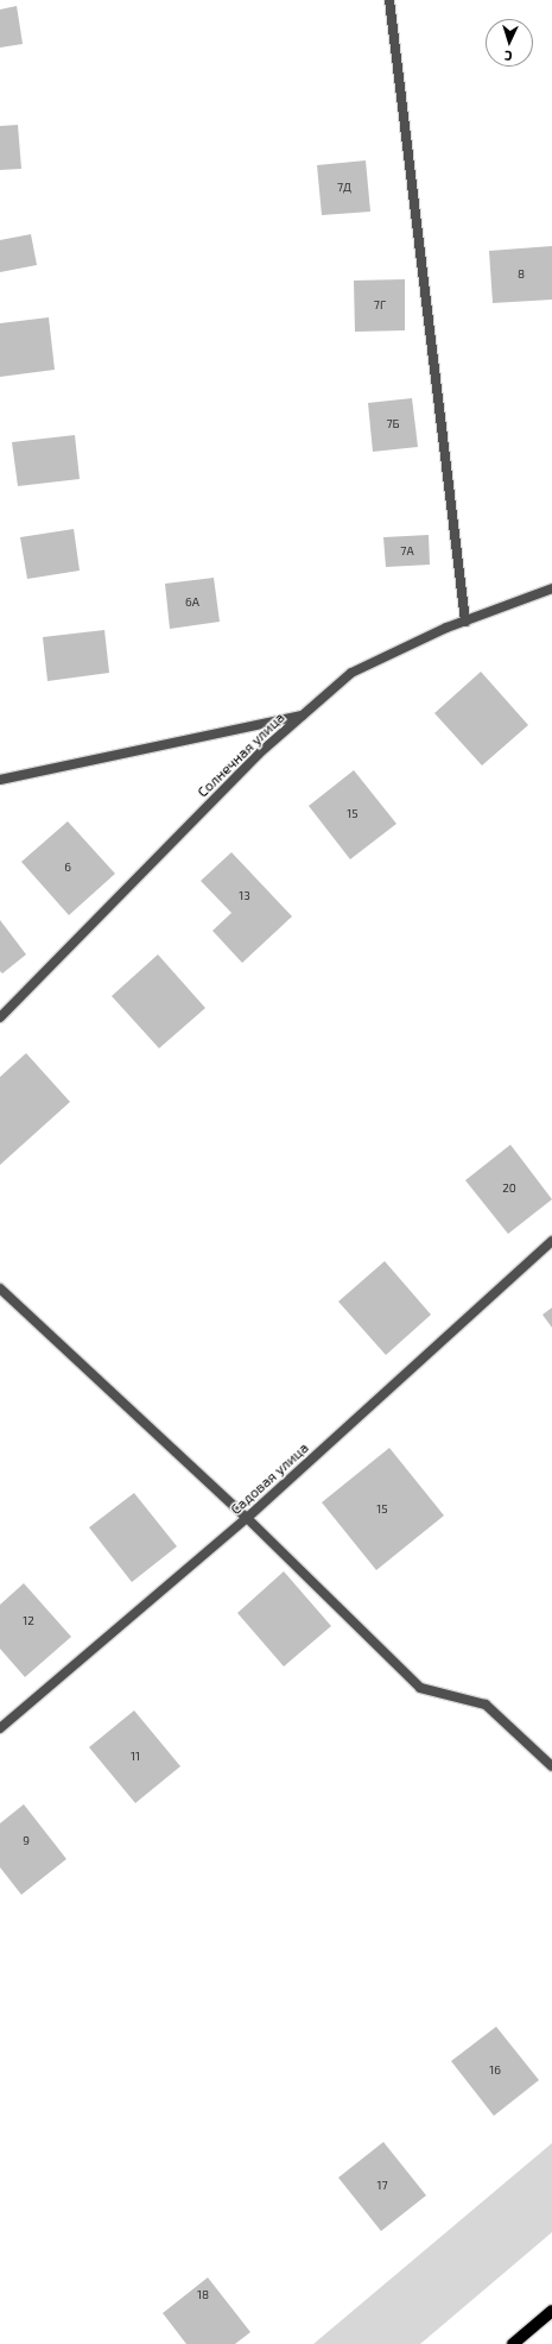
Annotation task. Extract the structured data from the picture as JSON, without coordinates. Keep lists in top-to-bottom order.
{
  "streets": {
    "street": ["Солнечная улица", "Садовая улица"]
  },
  "house_numbers": [
    "7Д",
    "8",
    "7Г",
    "7Б",
    "7А",
    "6А",
    "15",
    "6",
    "13",
    "20",
    "15",
    "12",
    "11",
    "9",
    "16",
    "17",
    "18"
  ],
  "north": "bottom"
}
